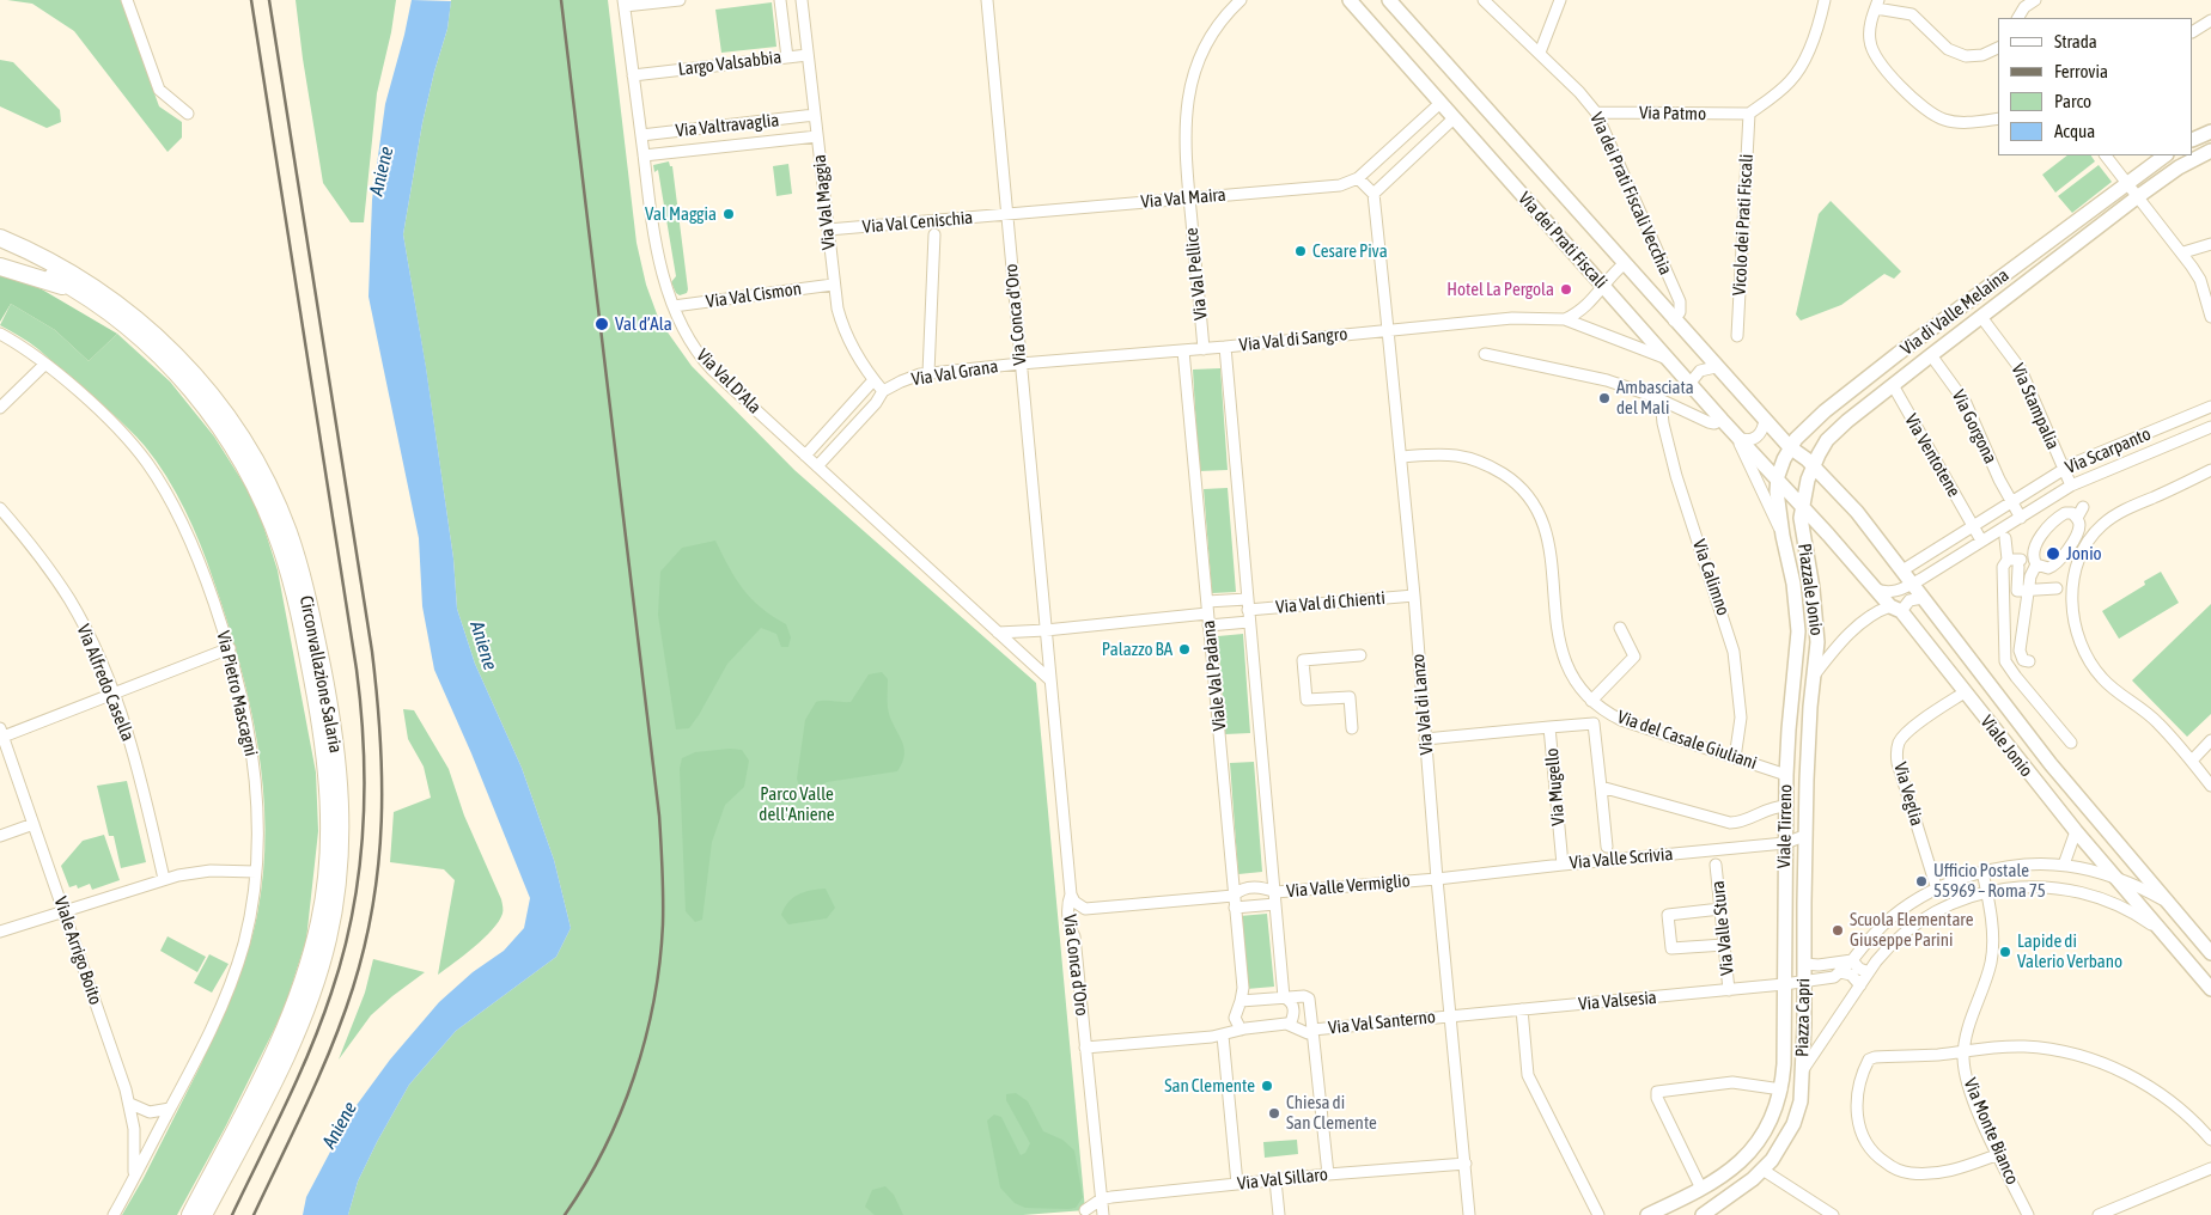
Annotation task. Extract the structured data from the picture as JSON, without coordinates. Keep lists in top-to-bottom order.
{
  "streets": {
    "highway": ["Circonvallazione Salaria"],
    "main road": [
      "Via dei Prati Fiscali",
      "Via di Valle Melaina",
      "Piazzale Jonio",
      "Viale Jonio",
      "Viale Tirreno",
      "Piazza Capri"
    ],
    "street": [
      "Largo Valsabbia",
      "Via Patmo",
      "Via Valtravaglia",
      "Via dei Prati Fiscali Vecchia",
      "Via Val Maira",
      "Via Val Maggia",
      "Via Val Cenischia",
      "Vicolo dei Prati Fiscali",
      "Via Val Pellice",
      "Via Val Cismon",
      "Via Conca d'Oro",
      "Via Val di Sangro",
      "Via Val Grana",
      "Via Val D'Ala",
      "Via Stampalia",
      "Via Gorgona",
      "Via Scarpanto",
      "Via Ventotene",
      "Via Calimno",
      "Via Val di Chienti",
      "Viale Val Padana",
      "Via Alfredo Casella",
      "Via Pietro Mascagni",
      "Via Val di Lanzo",
      "Via del Casale Giuliani",
      "Via Mugello",
      "Via Veglia",
      "Via Valle Scrivia",
      "Via Valle Vermiglio",
      "Via Valle Stura",
      "Viale Arrigo Boito",
      "Via Valsesia",
      "Via Val Santerno",
      "Via Monte Bianco",
      "Via Val Sillaro"
    ]
  },
  "crossings": [
    ["Largo Valsabbia", "Via Val Maggia"],
    ["Largo Valsabbia", "Via Val D'Ala"],
    ["Via Patmo", "Via dei Prati Fiscali Vecchia"],
    ["Via Patmo", "Vicolo dei Prati Fiscali"],
    ["Via Valtravaglia", "Via Val Maggia"],
    ["Via Valtravaglia", "Via Val D'Ala"],
    ["Via dei Prati Fiscali Vecchia", "Via dei Prati Fiscali"],
    ["Via Val Maira", "Via Val Cenischia"],
    ["Via Val Maira", "Via dei Prati Fiscali"],
    ["Via Val Maira", "Via Val Pellice"],
    ["Via Val Maira", "Via Conca d'Oro"],
    ["Via Val Maggia", "Via Val Cenischia"],
    ["Via Val Maggia", "Via Val Cismon"],
    ["Via Val Maggia", "Via Val Grana"],
    ["Via Val Cenischia", "Via Conca d'Oro"],
    ["Via dei Prati Fiscali", "Via di Valle Melaina"],
    ["Via dei Prati Fiscali", "Via Val di Sangro"],
    ["Via dei Prati Fiscali", "Piazzale Jonio"],
    ["Via Val Pellice", "Via Val di Sangro"],
    ["Via Val Cismon", "Via Val D'Ala"],
    ["Via di Valle Melaina", "Via Stampalia"],
    ["Via di Valle Melaina", "Via Gorgona"],
    ["Via di Valle Melaina", "Via Ventotene"],
    ["Via di Valle Melaina", "Piazzale Jonio"],
    ["Via di Valle Melaina", "Viale Jonio"],
    ["Via Conca d'Oro", "Via Val di Sangro"],
    ["Via Conca d'Oro", "Via Val Grana"],
    ["Via Conca d'Oro", "Via Val D'Ala"],
    ["Via Conca d'Oro", "Via Val Sillaro"],
    ["Via Val di Sangro", "Via Val Grana"],
    ["Via Val di Sangro", "Viale Val Padana"],
    ["Via Val di Sangro", "Via Val di Lanzo"],
    ["Via Val Grana", "Via Val D'Ala"],
    ["Via Stampalia", "Via Scarpanto"],
    ["Via Gorgona", "Via Scarpanto"],
    ["Via Scarpanto", "Via Ventotene"],
    ["Via Scarpanto", "Viale Jonio"],
    ["Via Calimno", "Via del Casale Giuliani"],
    ["Piazzale Jonio", "Viale Jonio"],
    ["Piazzale Jonio", "Viale Tirreno"],
    ["Via Val di Chienti", "Viale Val Padana"],
    ["Via Val di Chienti", "Via Val di Lanzo"],
    ["Viale Val Padana", "Via Valle Vermiglio"],
    ["Via Pietro Mascagni", "Viale Arrigo Boito"],
    ["Via Val di Lanzo", "Via del Casale Giuliani"],
    ["Via Val di Lanzo", "Via Mugello"],
    ["Via Val di Lanzo", "Via Valle Scrivia"],
    ["Via Val di Lanzo", "Via Valle Vermiglio"],
    ["Via Val di Lanzo", "Via Valsesia"],
    ["Via Val di Lanzo", "Via Val Santerno"],
    ["Via Val di Lanzo", "Via Val Sillaro"],
    ["Via del Casale Giuliani", "Viale Tirreno"],
    ["Viale Jonio", "Via Veglia"],
    ["Via Mugello", "Via Valle Scrivia"],
    ["Viale Tirreno", "Via Valle Scrivia"],
    ["Viale Tirreno", "Via Valsesia"],
    ["Viale Tirreno", "Piazza Capri"],
    ["Via Valle Scrivia", "Via Valle Vermiglio"],
    ["Via Valle Stura", "Via Valsesia"],
    ["Via Valsesia", "Piazza Capri"],
    ["Via Valsesia", "Via Val Santerno"]
  ],
  "water": ["Aniene"],
  "parks": ["Parco Valle dell'Aniene"],
  "places": [
    "Val Maggia",
    "Cesare Piva",
    "Hotel La Pergola",
    "Val d’Ala",
    "Ambasciata del Mali",
    "Jonio",
    "Palazzo BA",
    "Ufficio Postale 55969 – Roma 75",
    "Scuola Elementare Giuseppe Parini",
    "Lapide di Valerio Verbano",
    "San Clemente",
    "Chiesa di San Clemente"
  ],
  "legend": [
    "Strada",
    "Ferrovia",
    "Parco",
    "Acqua"
  ]
}
